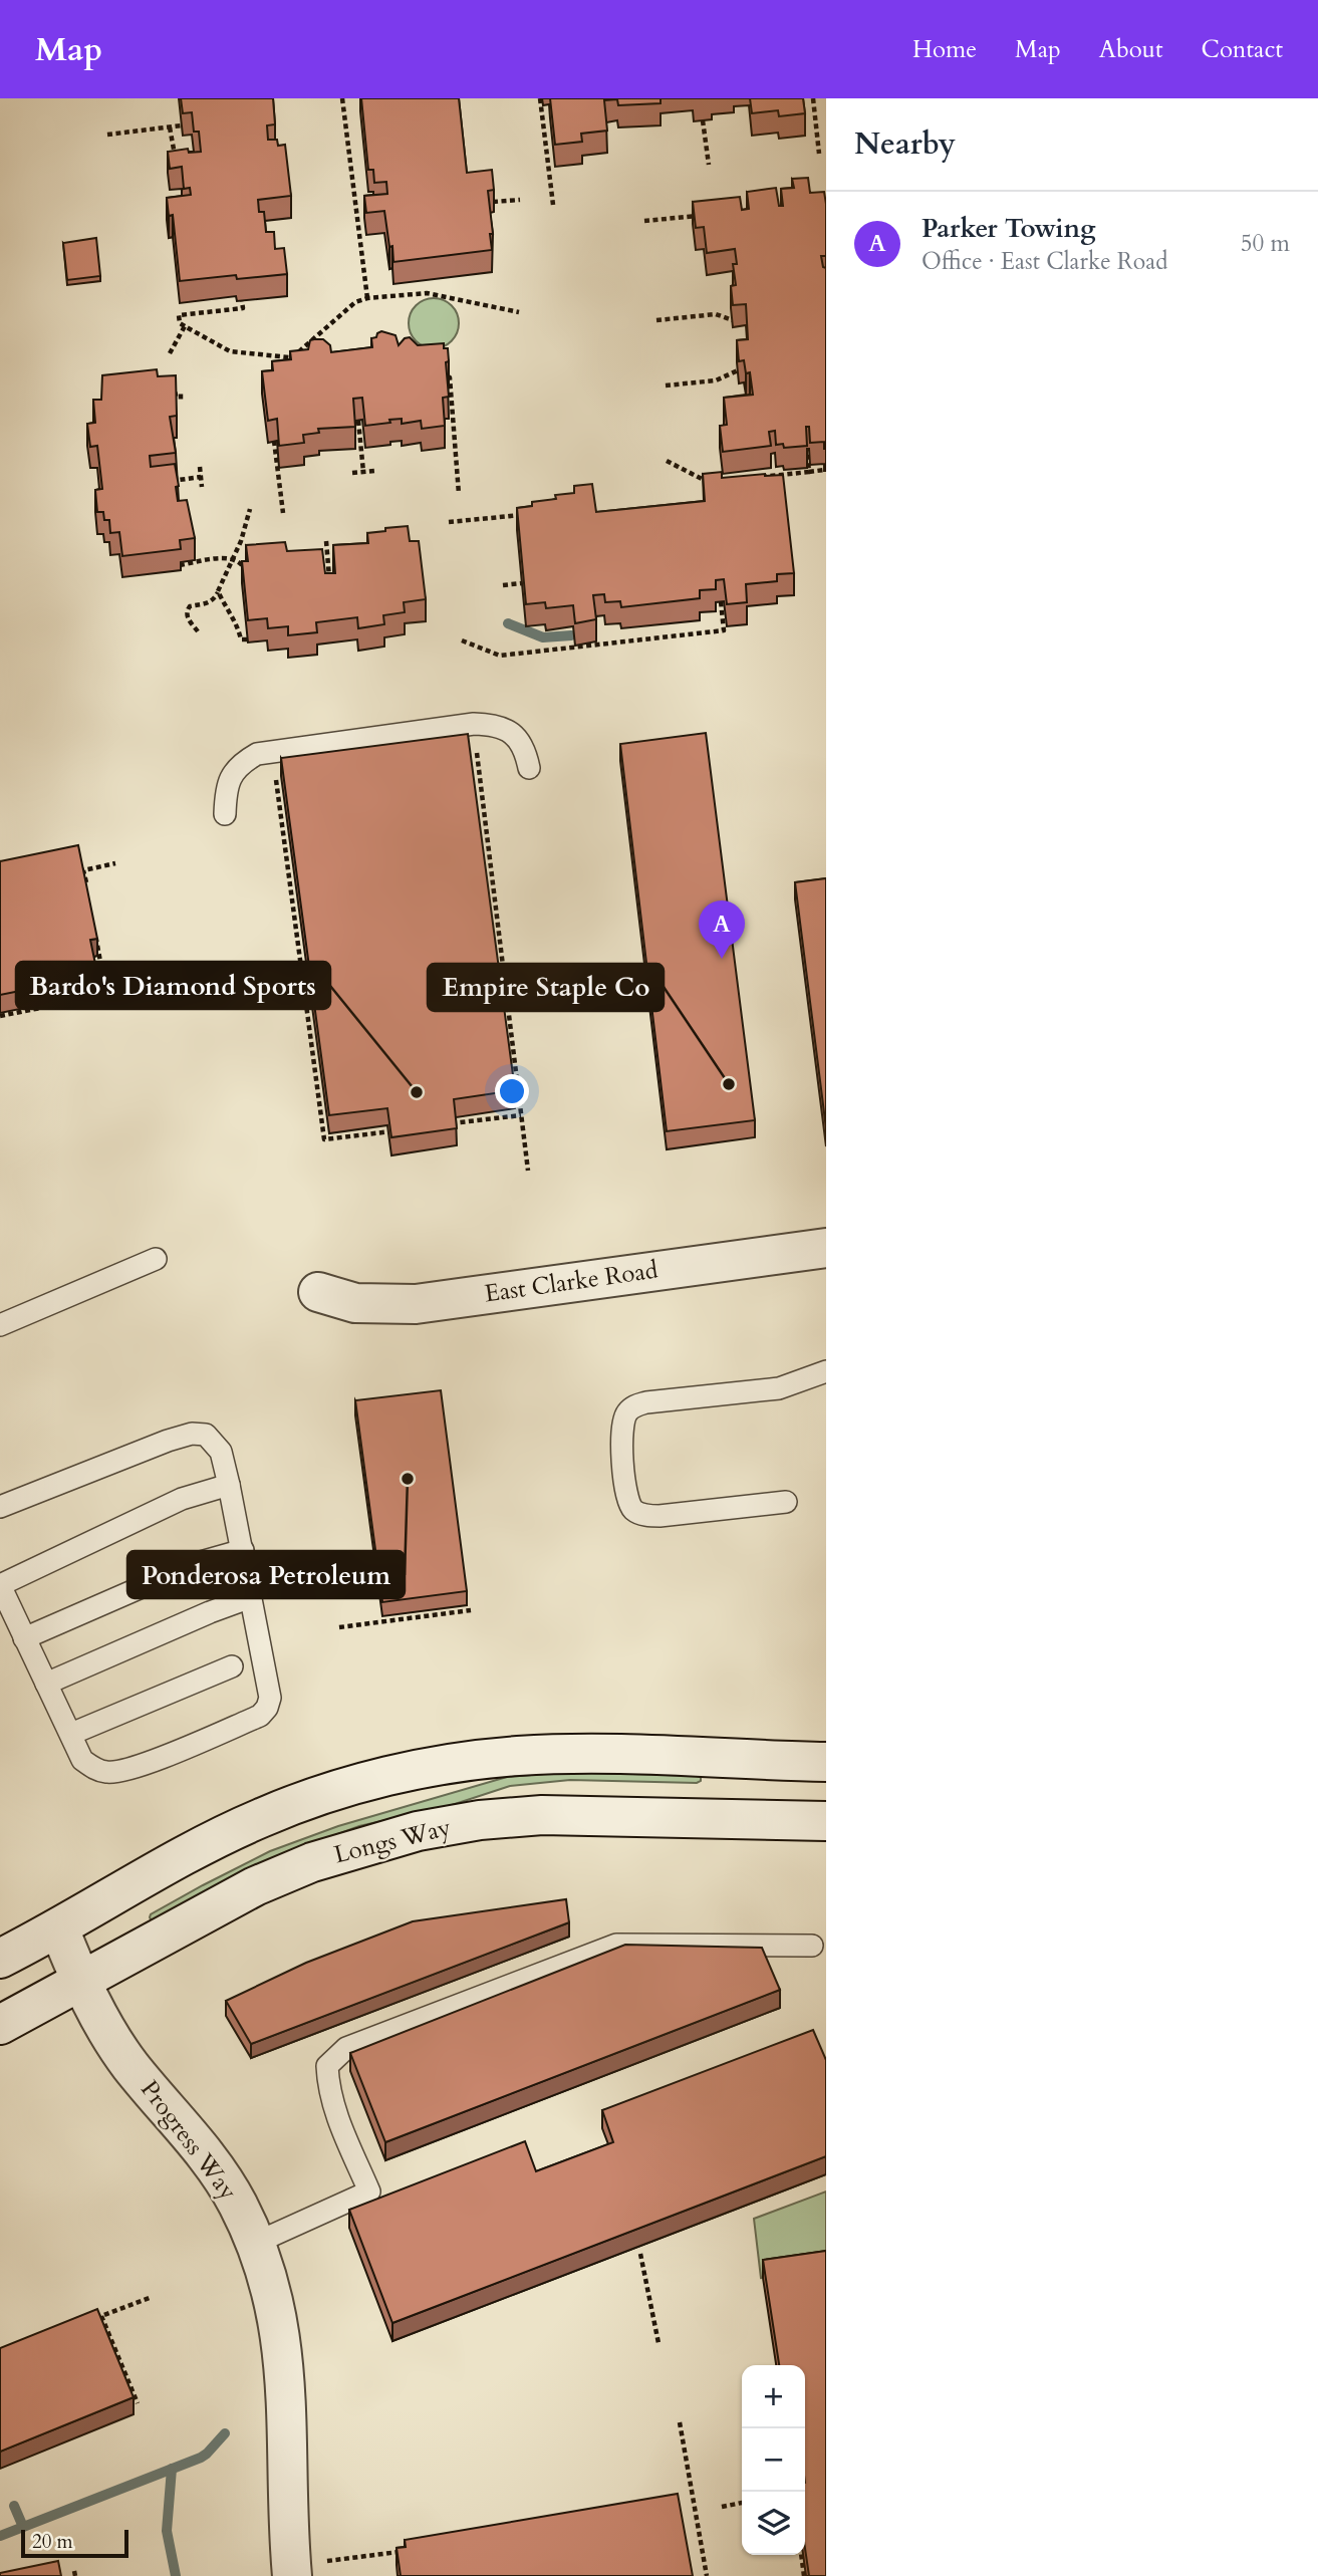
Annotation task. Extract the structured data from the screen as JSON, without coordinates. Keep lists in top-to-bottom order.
{
  "streets": {
    "street": ["East Clarke Road", "Longs Way", "Progress Way"]
  },
  "crossings": [
    ["Longs Way", "Progress Way"]
  ],
  "places": ["Empire Staple Co", "Bardo's Diamond Sports", "Ponderosa Petroleum"],
  "scale_bar": "20 m",
  "page": {
    "header": "Map",
    "nav": [
      "Home",
      "Map",
      "About",
      "Contact"
    ],
    "heading": "Nearby",
    "list": [
      {
        "mark": "A",
        "name": "Parker Towing",
        "note": "Office · East Clarke Road",
        "value": "50 m"
      }
    ],
    "pins": "A",
    "map_buttons": ["+", "−"],
    "scale": "20 m"
  }
}
